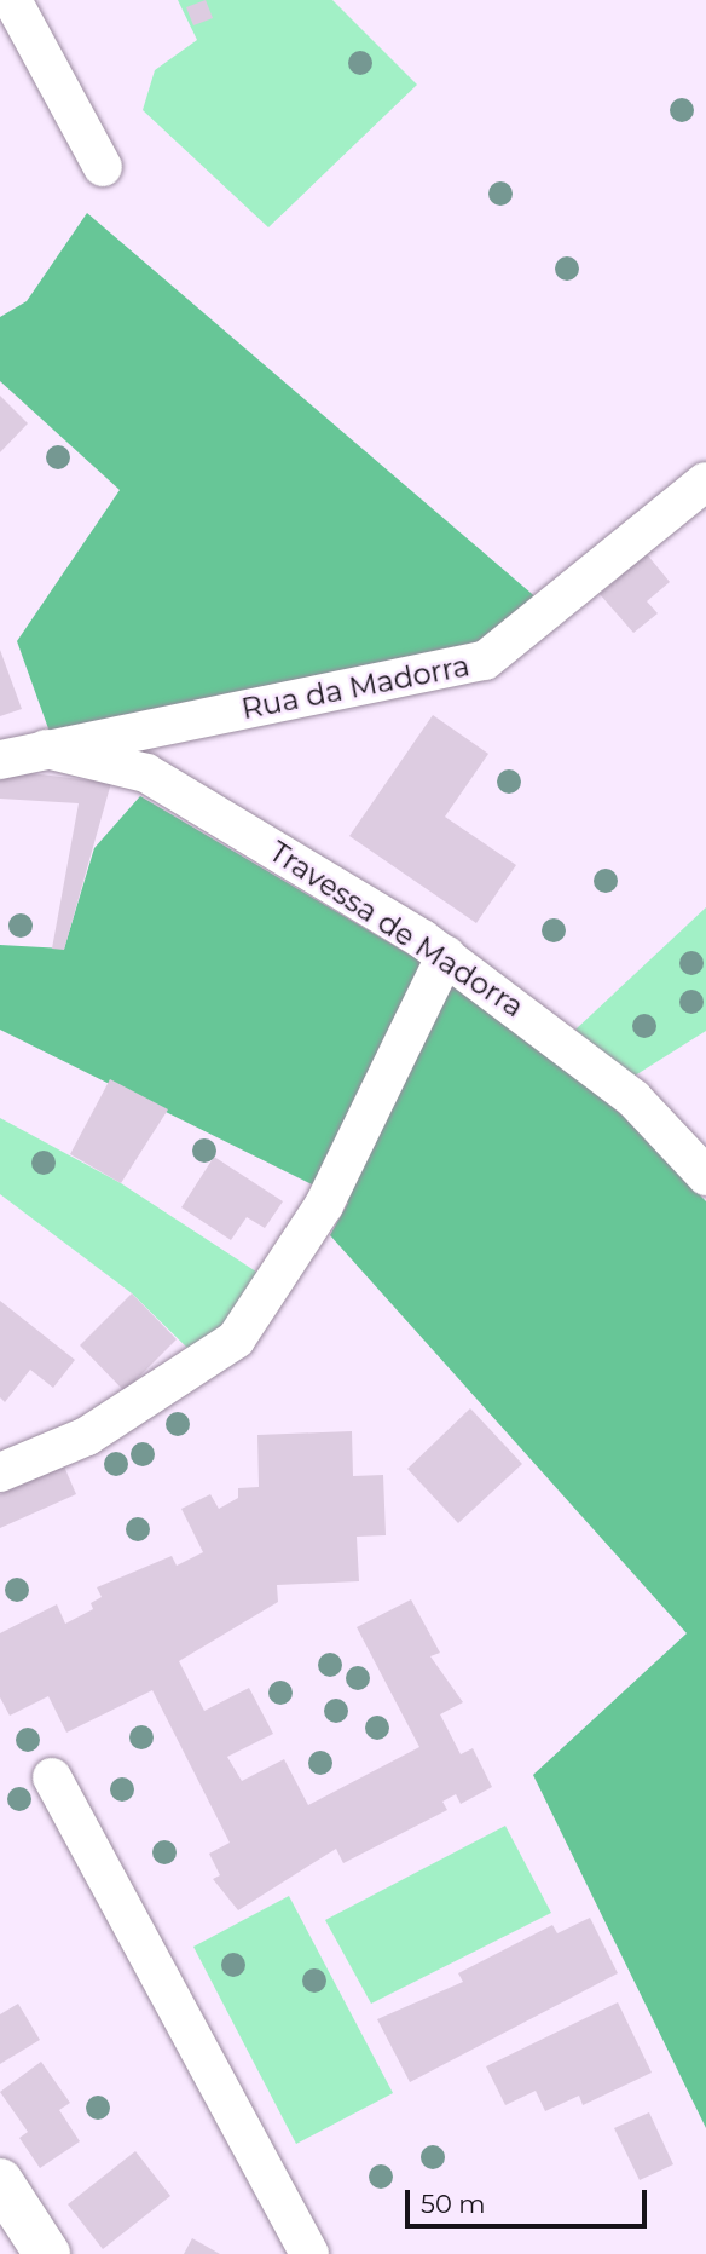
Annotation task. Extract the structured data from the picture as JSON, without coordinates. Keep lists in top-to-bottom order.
{
  "streets": {
    "street": ["Rua da Madorra", "Travessa de Madorra"]
  },
  "crossings": [
    ["Rua da Madorra", "Travessa de Madorra"]
  ],
  "scale_bar": "50 m"
}
